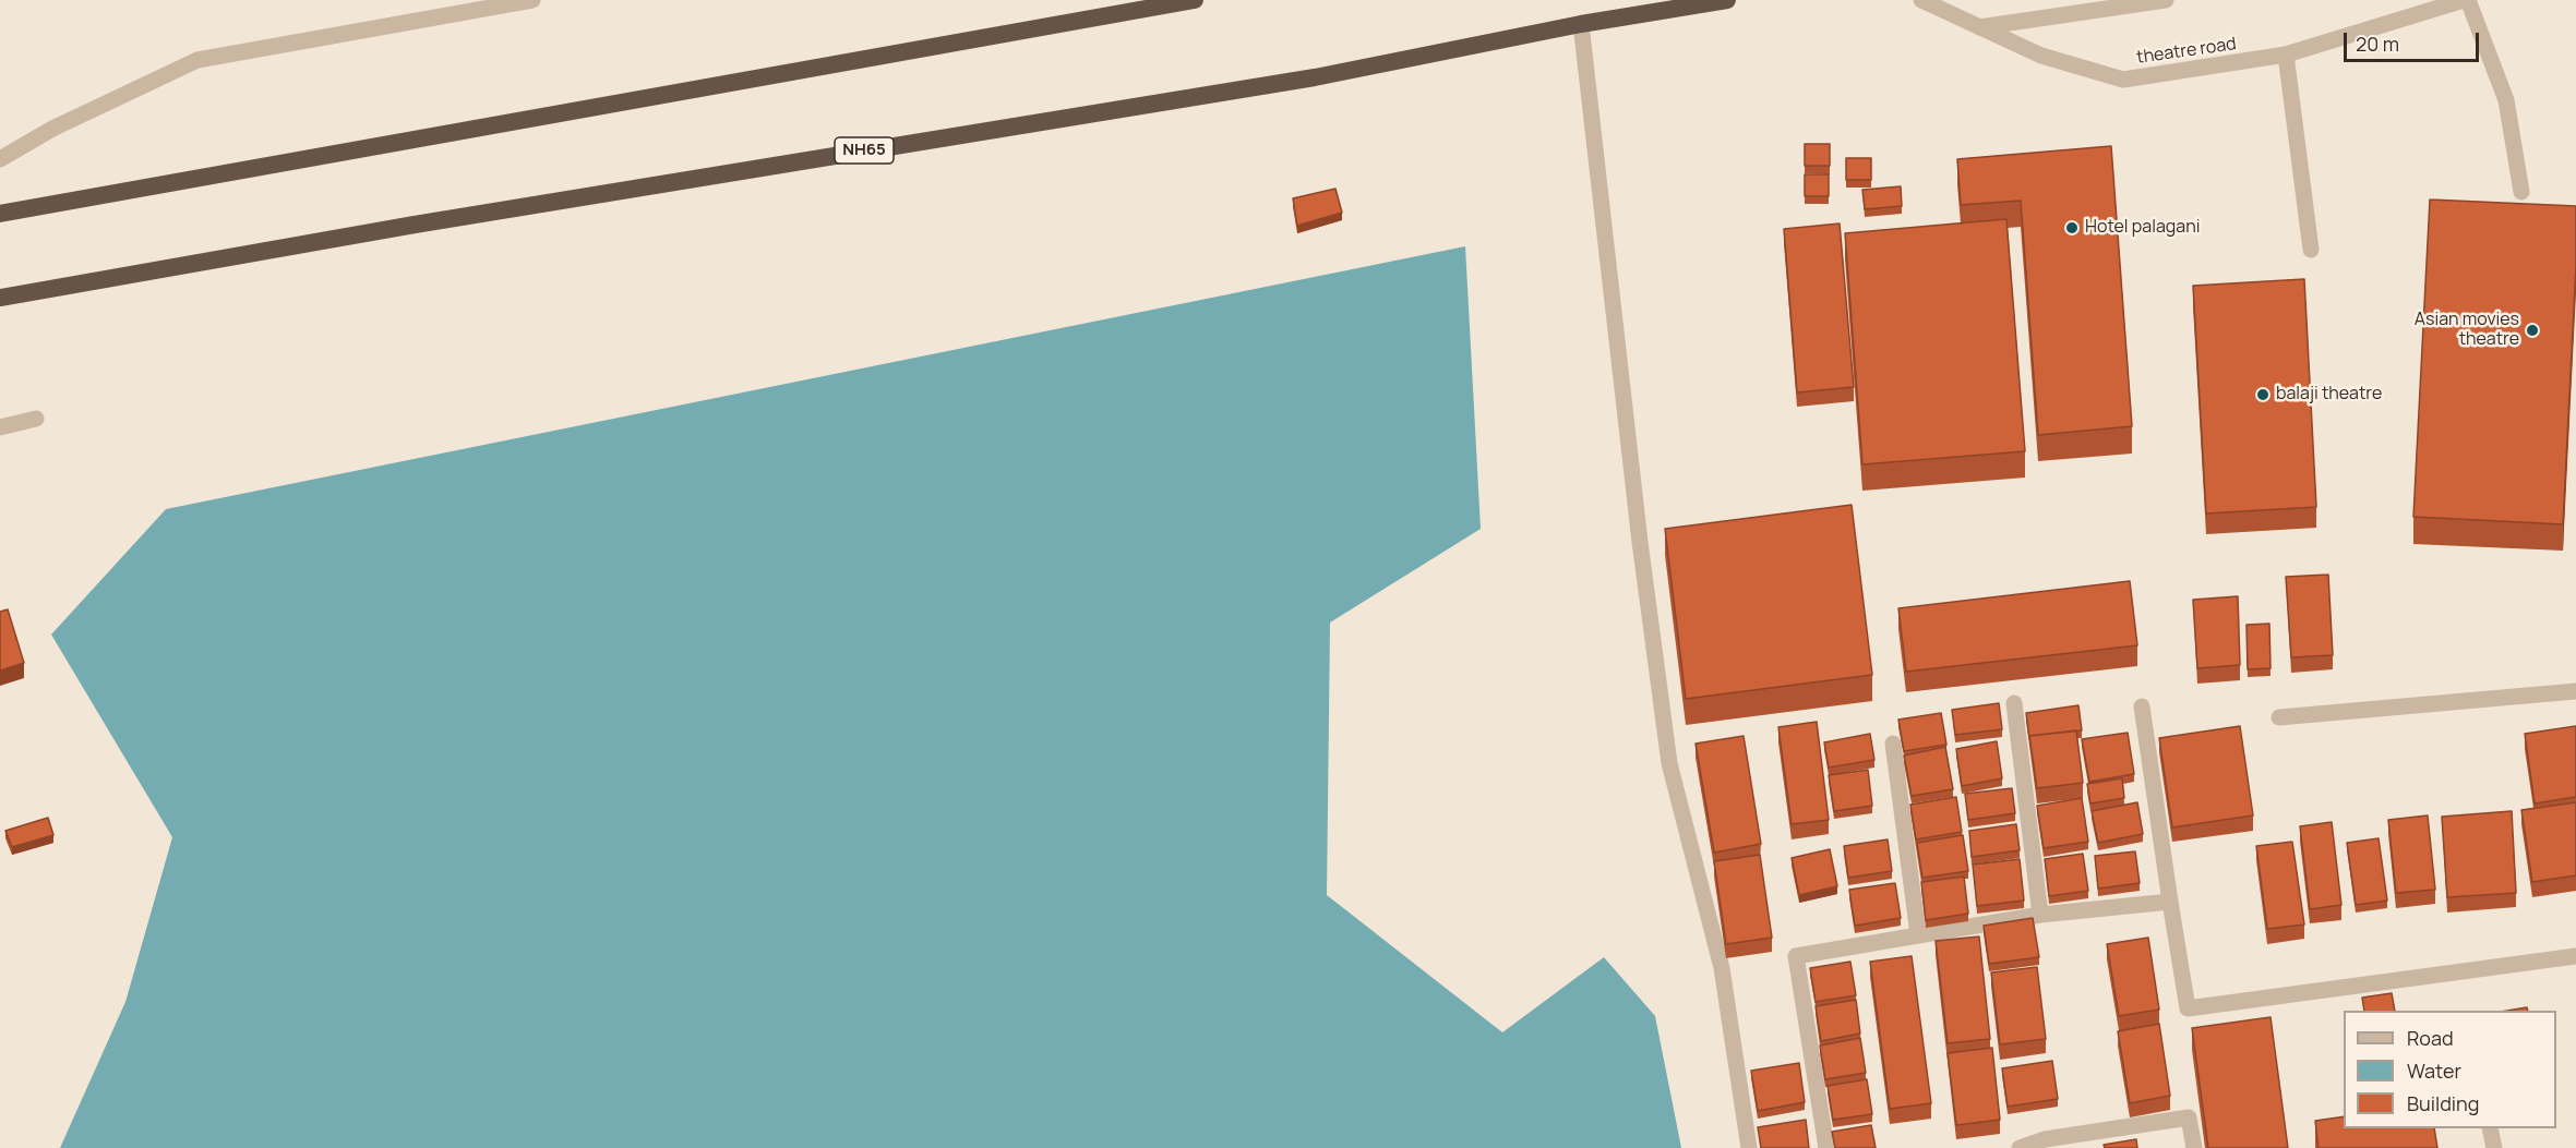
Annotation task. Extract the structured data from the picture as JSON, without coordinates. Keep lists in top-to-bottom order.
{
  "streets": {
    "highway": ["NH65"],
    "street": ["theatre road"]
  },
  "places": ["Hotel palagani", "Asian movies theatre", "balaji theatre"],
  "legend": ["Road", "Water", "Building"],
  "scale_bar": "20 m"
}
